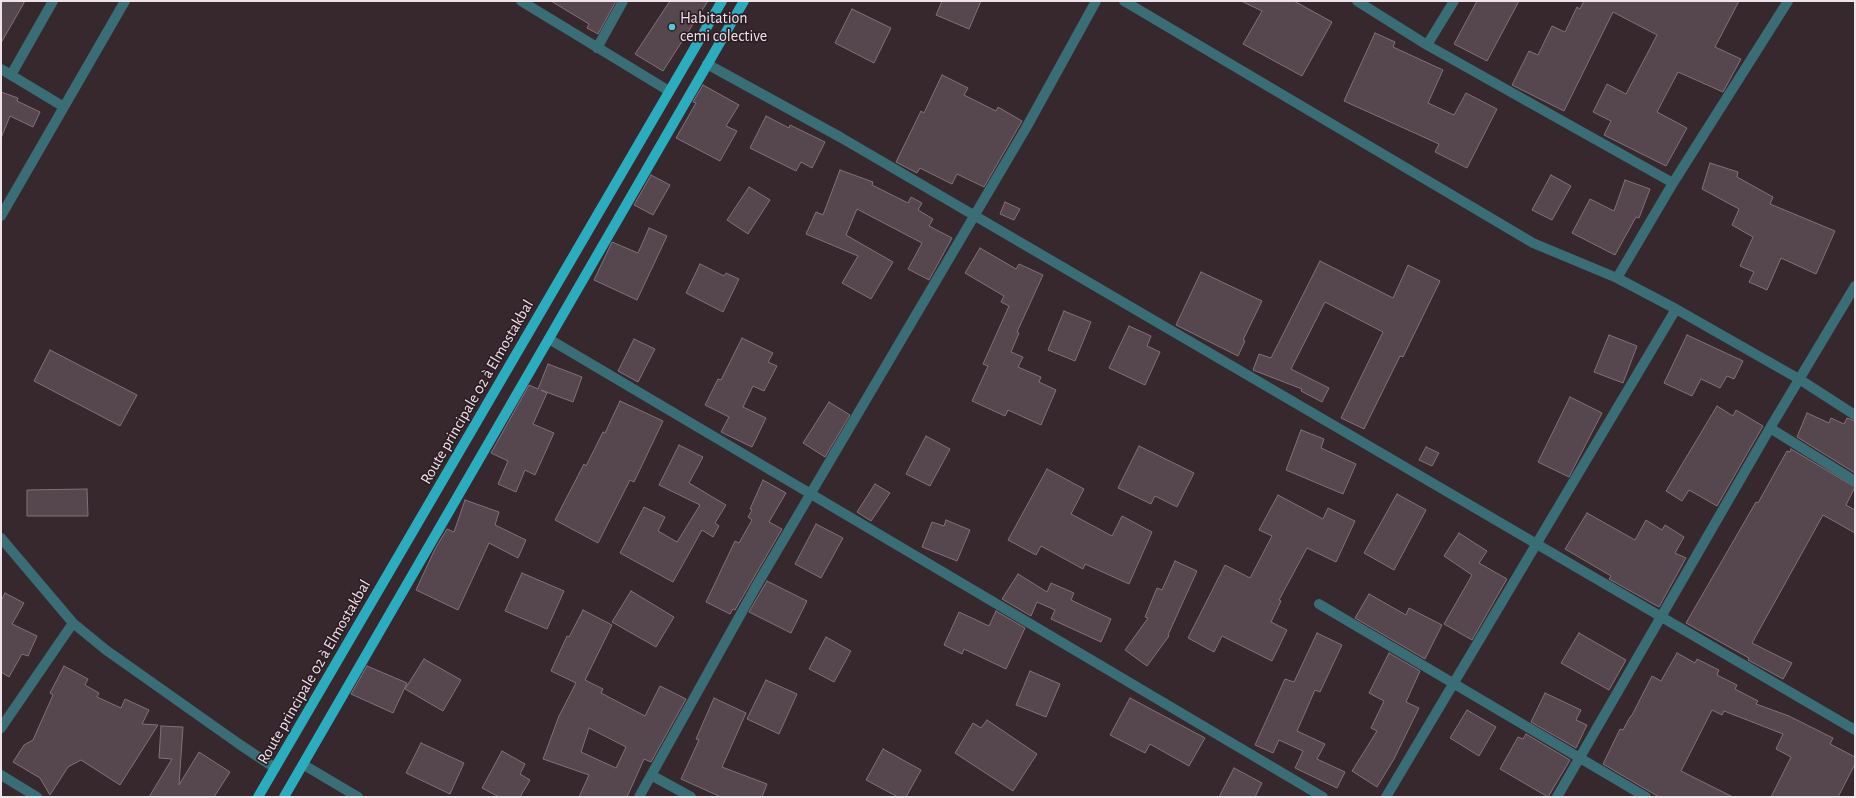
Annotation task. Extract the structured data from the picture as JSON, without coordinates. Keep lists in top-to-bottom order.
{
  "streets": {
    "main road": ["Route principale 02 à Elmostakbal"]
  },
  "places": ["Habitation cemi colective"]
}
